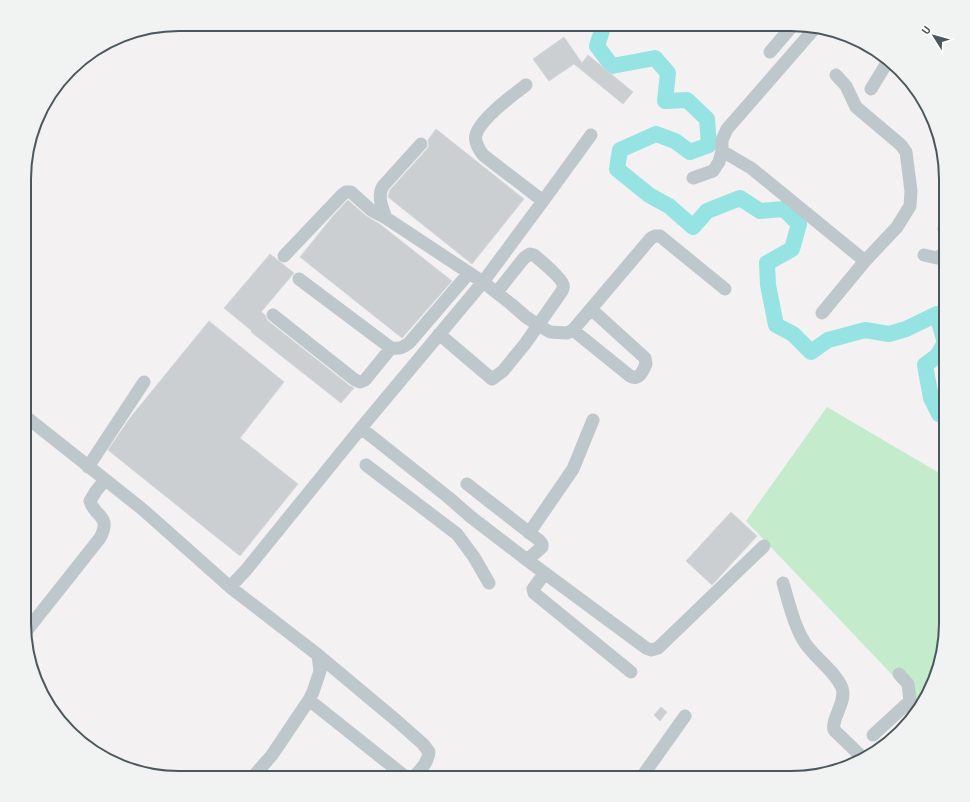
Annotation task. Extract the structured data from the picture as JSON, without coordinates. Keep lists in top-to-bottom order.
{
  "north": "top left"
}
